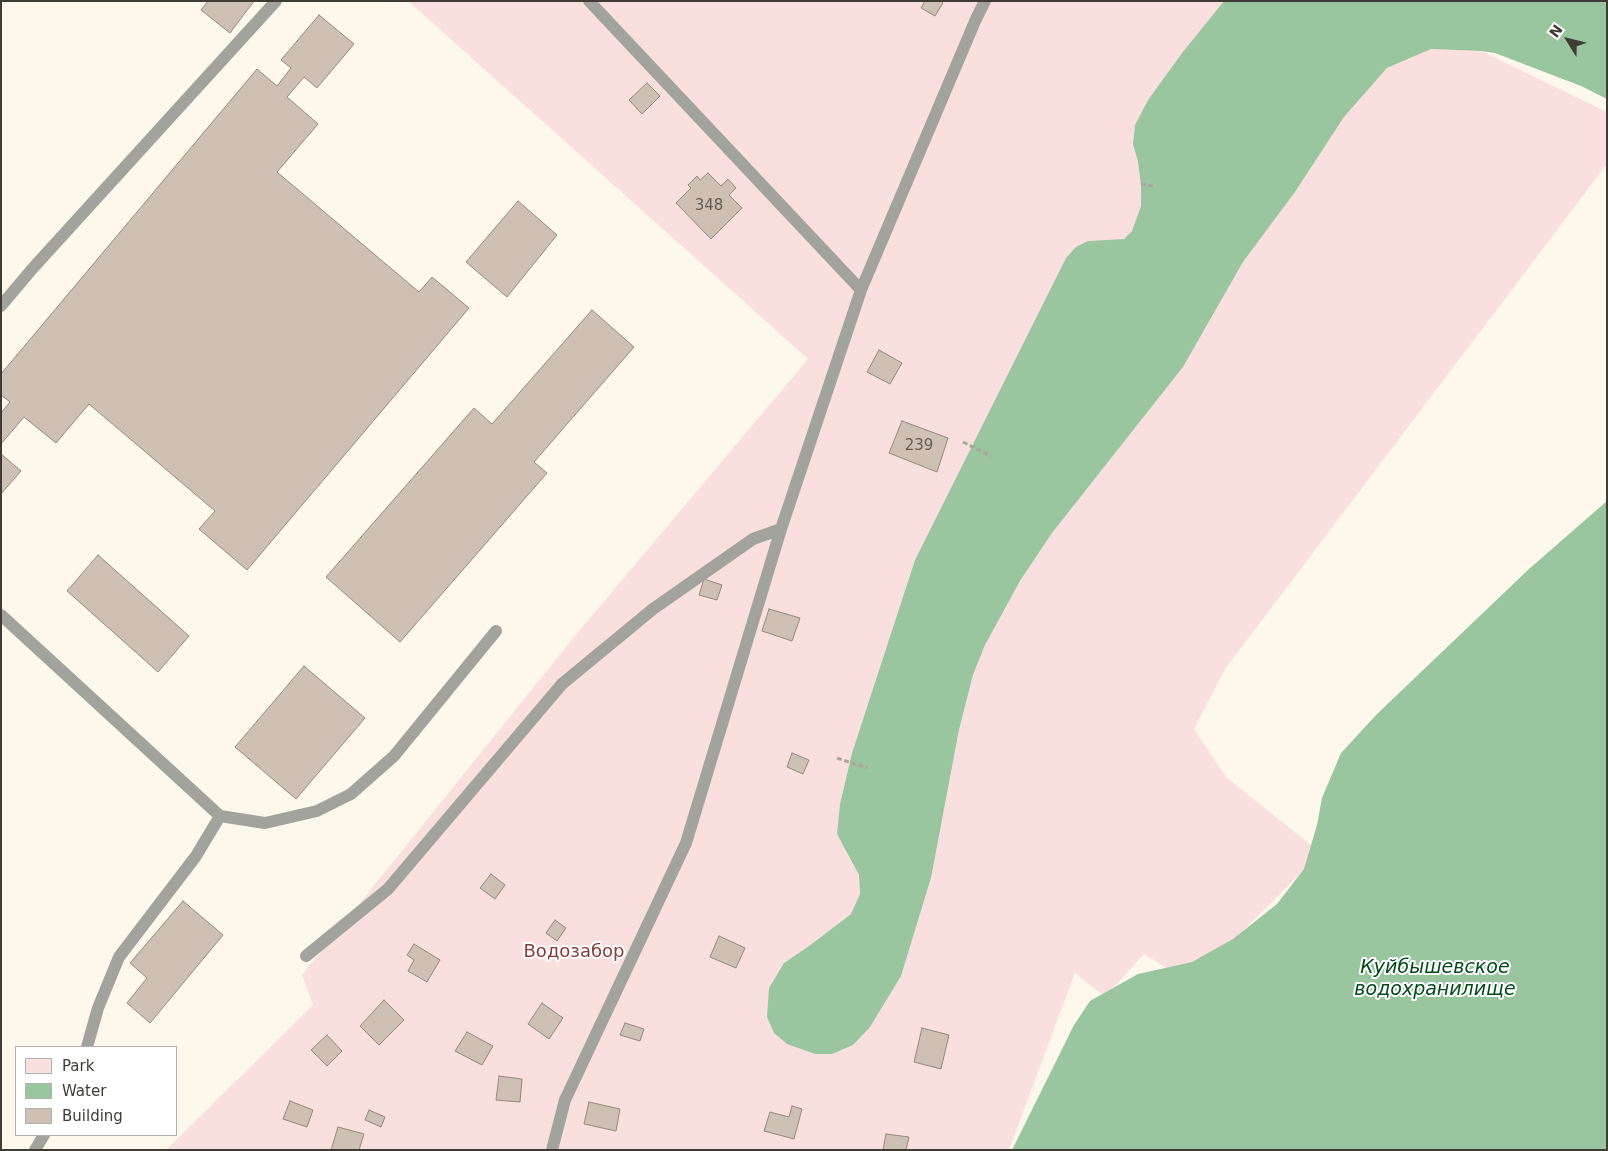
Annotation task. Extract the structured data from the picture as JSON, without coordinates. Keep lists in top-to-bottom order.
{
  "water": ["Куйбышевское водохранилище"],
  "parks": ["Водозабор"],
  "house_numbers": ["348", "239"],
  "legend": ["Park", "Water", "Building"],
  "north": "top left"
}
